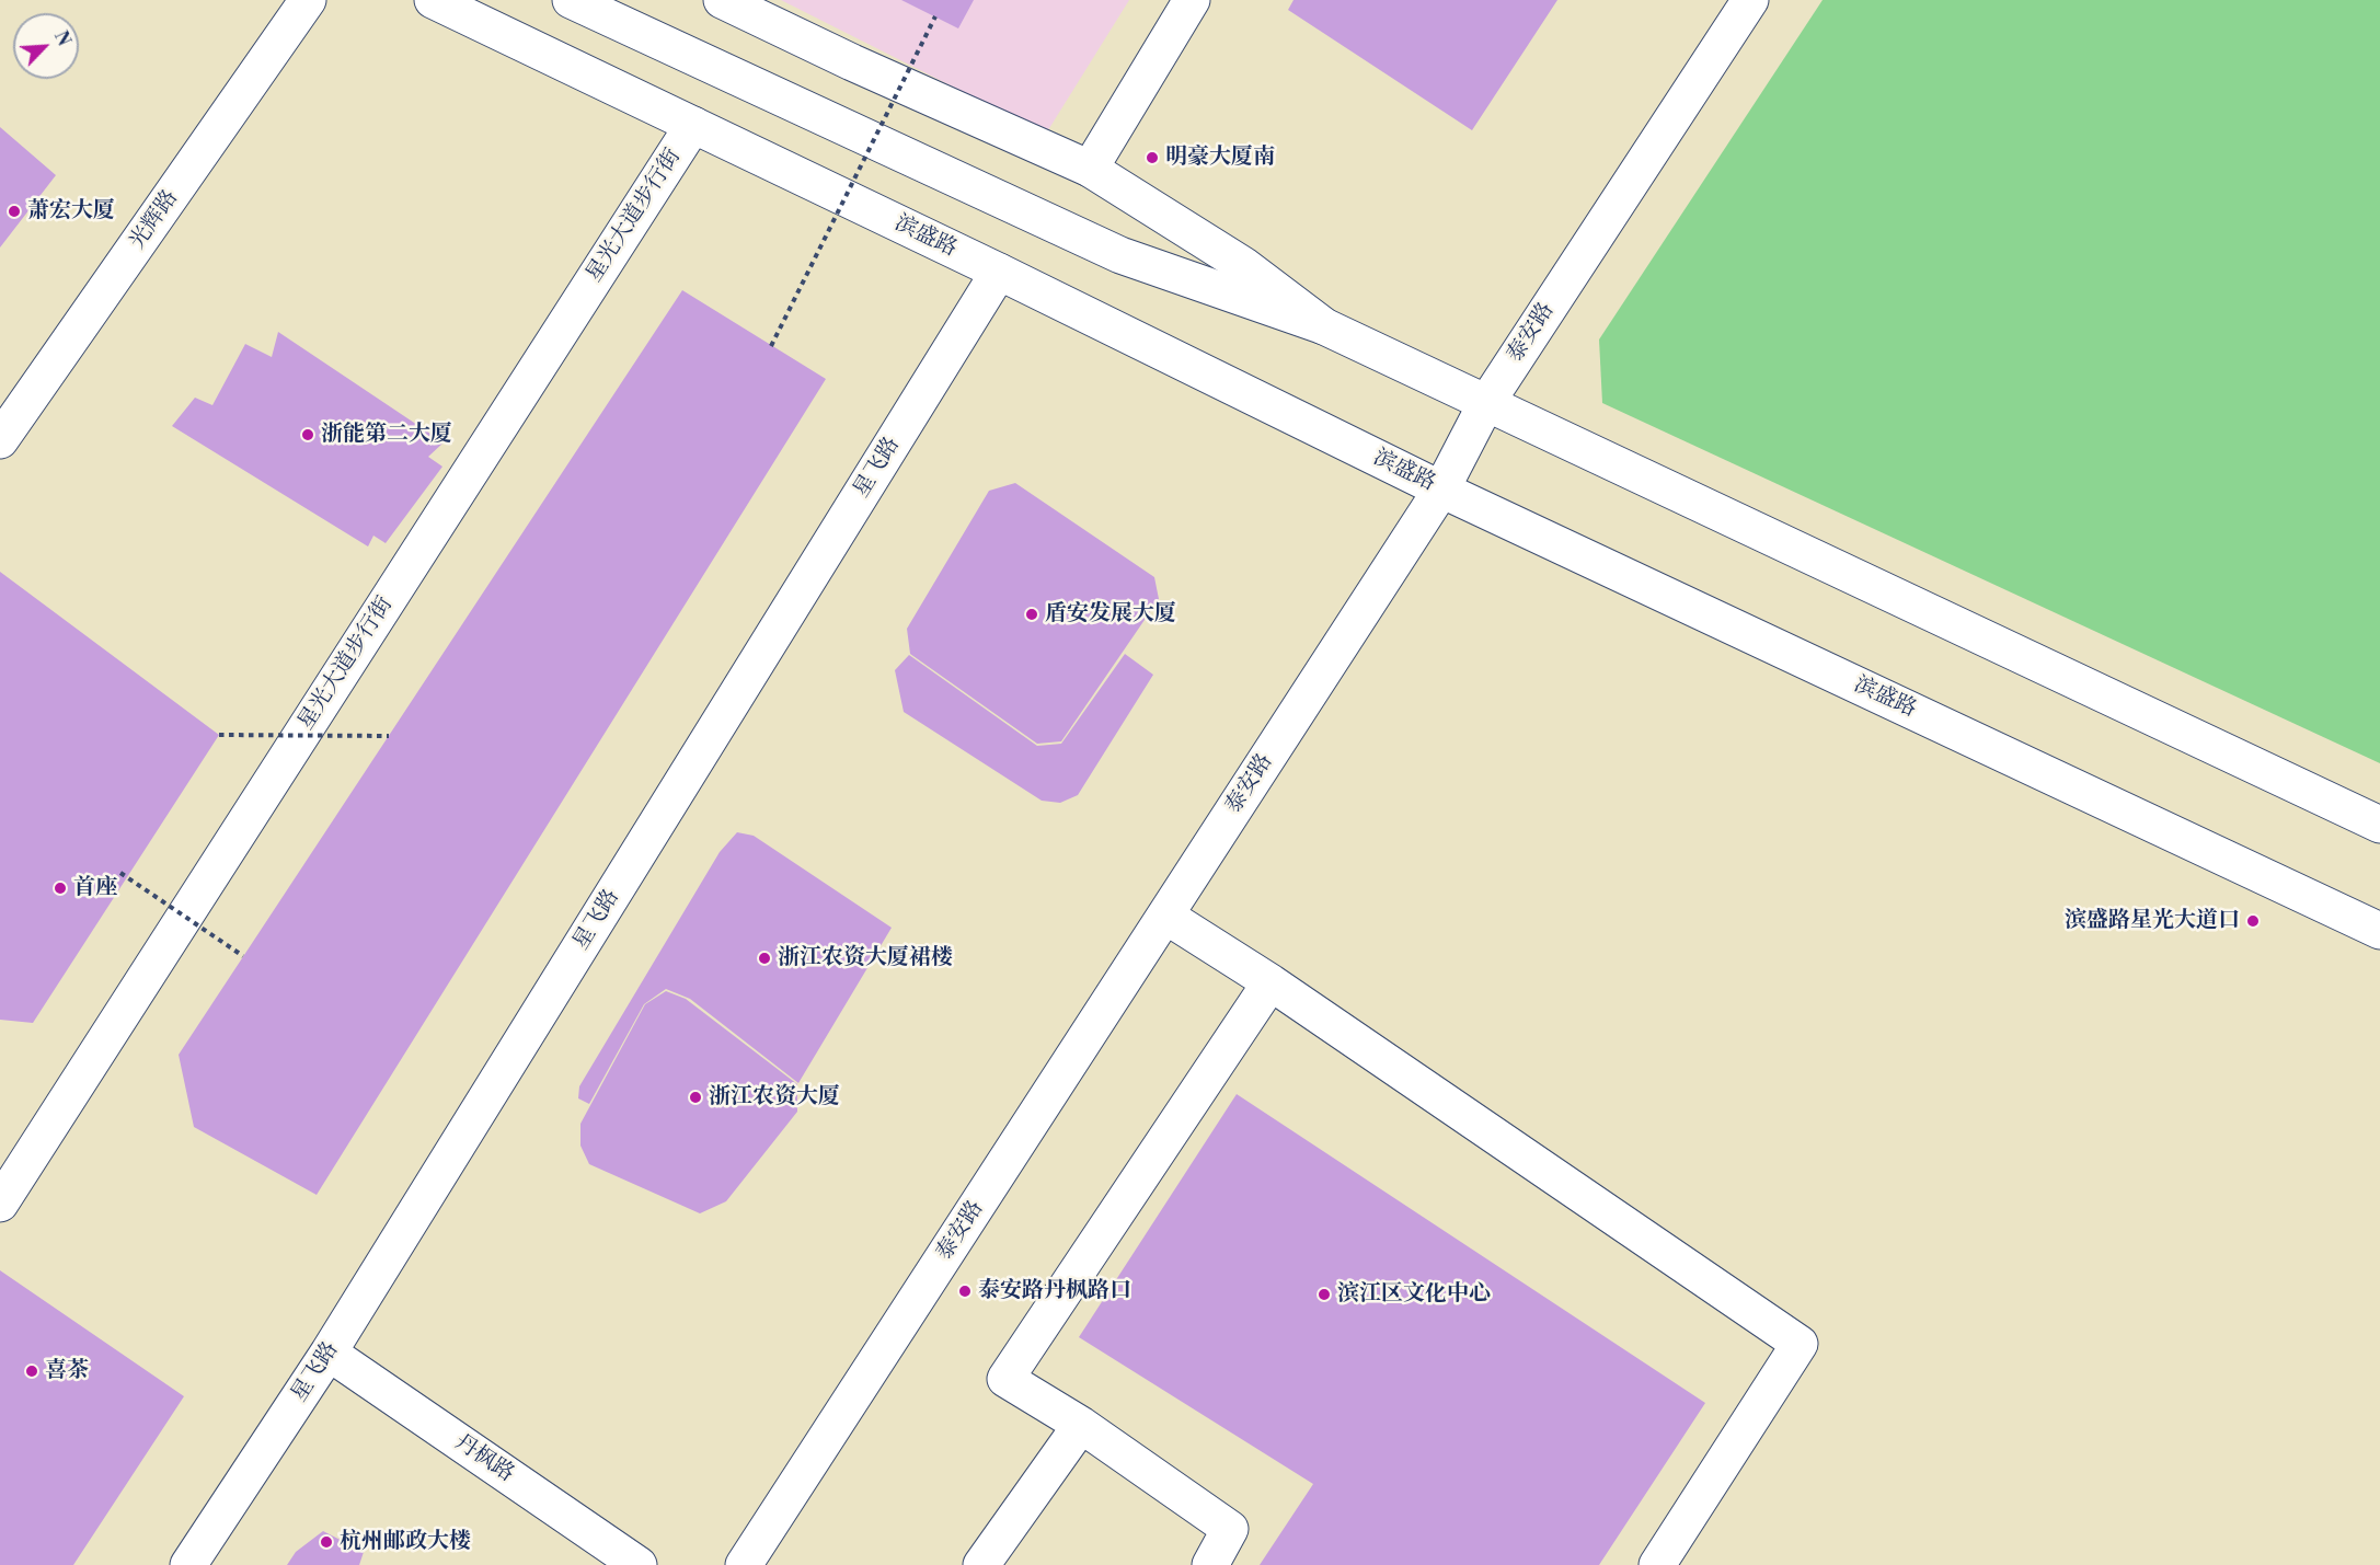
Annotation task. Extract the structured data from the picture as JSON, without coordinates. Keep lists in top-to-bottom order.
{
  "streets": {
    "main road": [
      "星光大道步行街",
      "光辉路",
      "滨盛路",
      "泰安路",
      "星飞路",
      "丹枫路"
    ]
  },
  "crossings": [
    ["星光大道步行街", "滨盛路"],
    ["滨盛路", "泰安路"],
    ["滨盛路", "星飞路"],
    ["星飞路", "丹枫路"]
  ],
  "places": [
    "明豪大厦南",
    "萧宏大厦",
    "浙能第二大厦",
    "盾安发展大厦",
    "首座",
    "滨盛路星光大道口",
    "浙江农资大厦裙楼",
    "浙江农资大厦",
    "泰安路丹枫路口",
    "滨江区文化中心",
    "喜茶",
    "杭州邮政大楼"
  ],
  "north": "top right"
}
